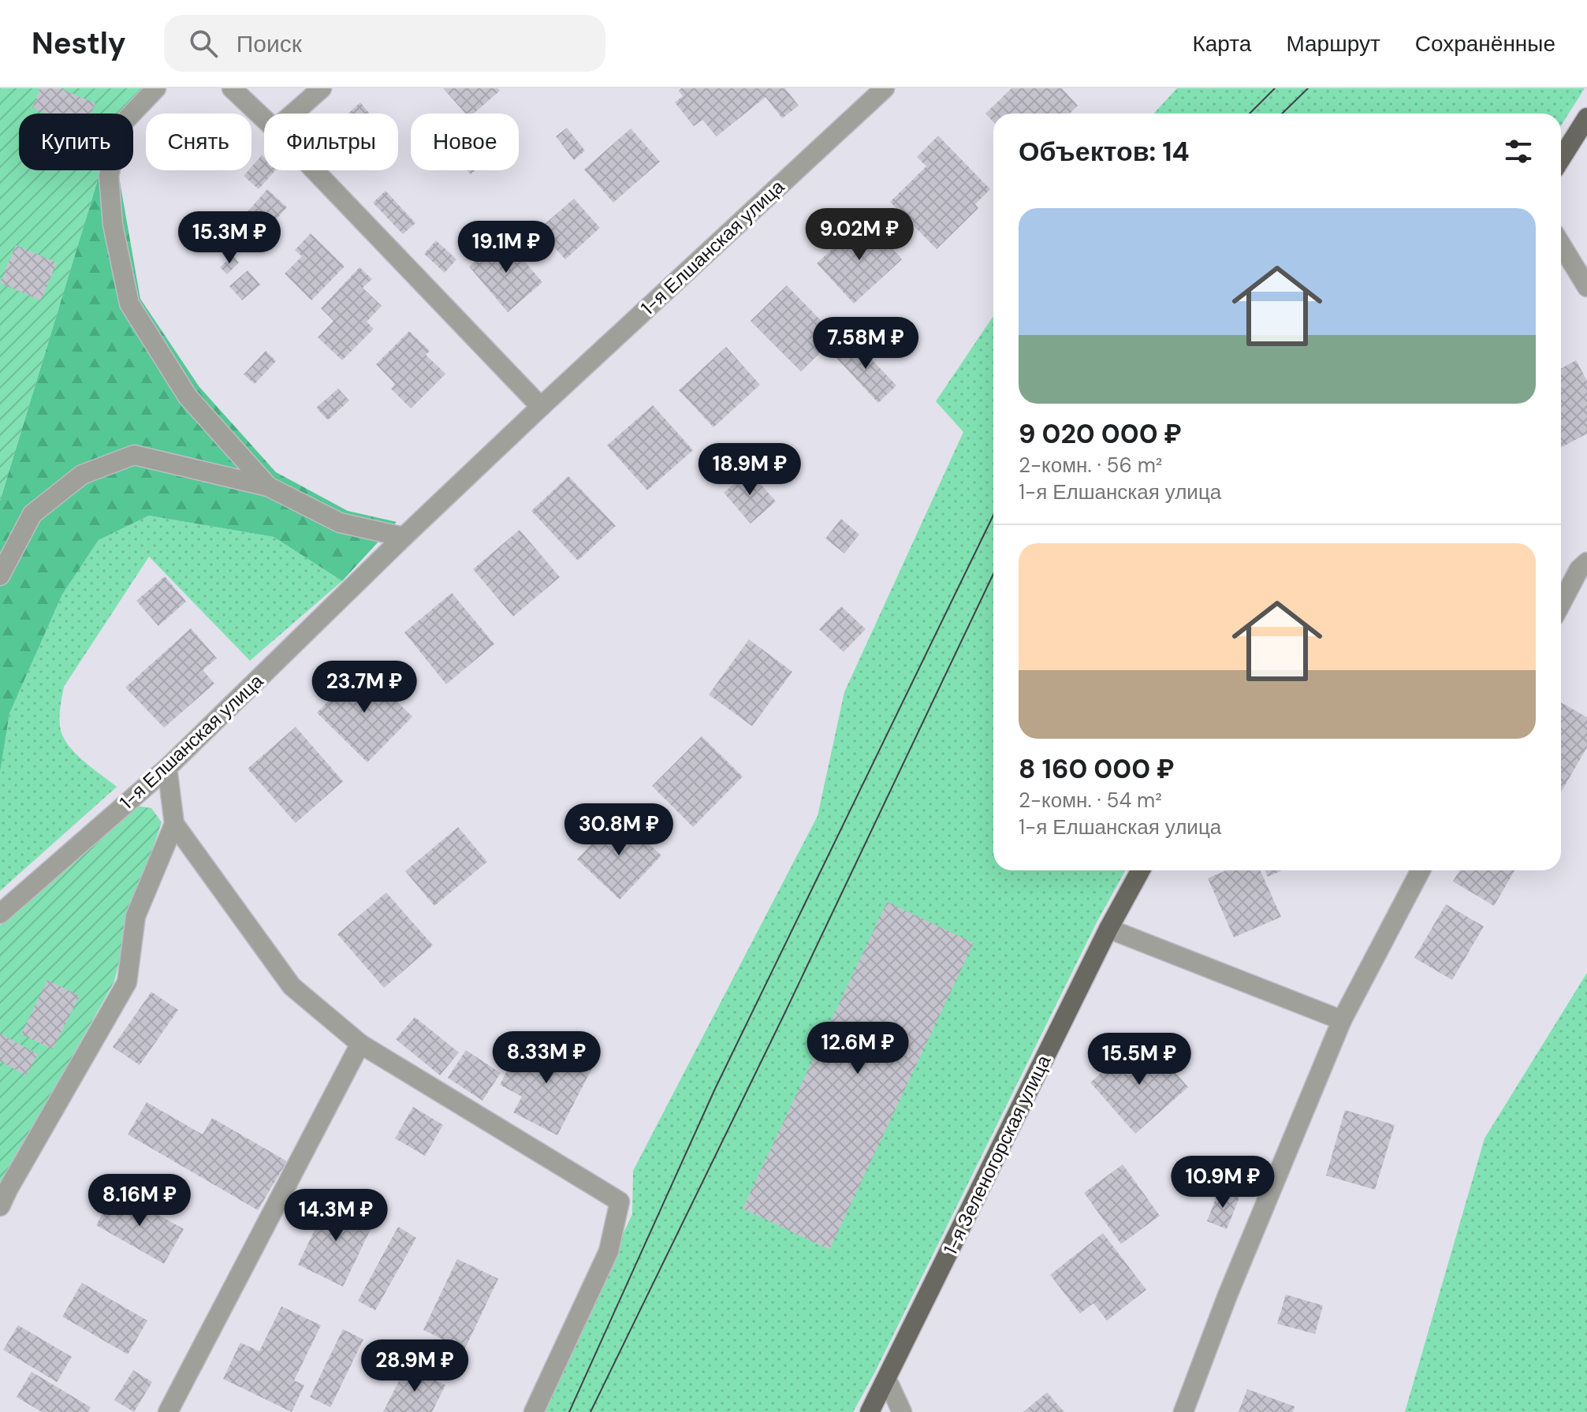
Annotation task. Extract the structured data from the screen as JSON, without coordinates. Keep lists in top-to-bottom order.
{
  "streets": {
    "main road": ["1-я Зеленогорская улица"],
    "street": ["1-я Елшанская улица"]
  },
  "page": {
    "header": "Nestly",
    "search": "Поиск",
    "nav": ["Карта", "Маршрут", "Сохранённые"],
    "chip": [
      "Купить",
      "Снять",
      "Фильтры",
      "Новое"
    ],
    "heading": "Объектов: 14",
    "list": [
      {
        "name": "9 020 000 ₽",
        "note": "2-комн. · 56 m² · 1-я Елшанская улица"
      },
      {
        "name": "8 160 000 ₽",
        "note": "2-комн. · 54 m² · 1-я Елшанская улица"
      }
    ],
    "price": [
      "9.02M ₽",
      "15.3M ₽",
      "19.1M ₽",
      "7.58M ₽",
      "18.9M ₽",
      "23.7M ₽",
      "30.8M ₽",
      "12.6M ₽",
      "8.33M ₽",
      "15.5M ₽",
      "10.9M ₽",
      "8.16M ₽",
      "14.3M ₽",
      "28.9M ₽"
    ]
  }
}
